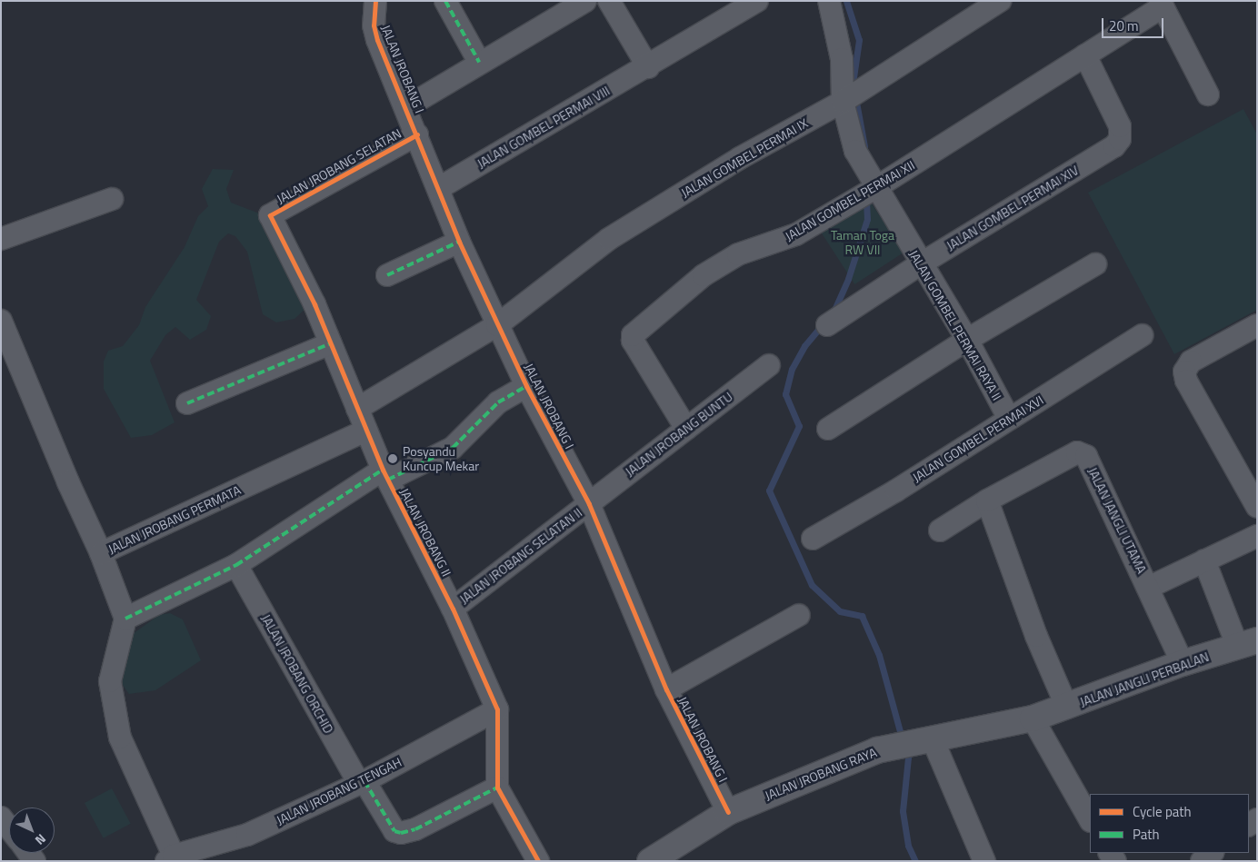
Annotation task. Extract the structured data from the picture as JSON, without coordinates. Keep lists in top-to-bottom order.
{
  "streets": {
    "street": [
      "JALAN JROBANG I",
      "JALAN GOMBEL PERMAI VIII",
      "JALAN GOMBEL PERMAI IX",
      "JALAN JROBANG SELATAN",
      "JALAN GOMBEL PERMAI XII",
      "JALAN GOMBEL PERMAI XIV",
      "JALAN GOMBEL PERMAI RAYA II",
      "JALAN JROBANG BUNTU",
      "JALAN GOMBEL PERMAI XVI",
      "JALAN JROBANG PERMATA",
      "JALAN JANGLI UTAMA",
      "JALAN JROBANG II",
      "JALAN JROBANG SELATAN II",
      "JALAN JROBANG ORCHID",
      "JALAN JANGLI PERBALAN",
      "JALAN JROBANG RAYA",
      "JALAN JROBANG TENGAH"
    ]
  },
  "crossings": [
    ["JALAN JROBANG I", "JALAN GOMBEL PERMAI VIII"],
    ["JALAN JROBANG I", "JALAN GOMBEL PERMAI IX"],
    ["JALAN JROBANG I", "JALAN JROBANG SELATAN"],
    ["JALAN JROBANG I", "JALAN JROBANG BUNTU"],
    ["JALAN JROBANG I", "JALAN JROBANG SELATAN II"],
    ["JALAN JROBANG I", "JALAN JROBANG RAYA"],
    ["JALAN GOMBEL PERMAI IX", "JALAN GOMBEL PERMAI RAYA II"],
    ["JALAN GOMBEL PERMAI IX", "JALAN JROBANG II"],
    ["JALAN JROBANG SELATAN", "JALAN JROBANG II"],
    ["JALAN GOMBEL PERMAI XII", "JALAN GOMBEL PERMAI XIV"],
    ["JALAN GOMBEL PERMAI XII", "JALAN GOMBEL PERMAI RAYA II"],
    ["JALAN GOMBEL PERMAI XII", "JALAN JROBANG BUNTU"],
    ["JALAN GOMBEL PERMAI XIV", "JALAN GOMBEL PERMAI RAYA II"],
    ["JALAN GOMBEL PERMAI RAYA II", "JALAN GOMBEL PERMAI XVI"],
    ["JALAN JROBANG BUNTU", "JALAN JROBANG SELATAN II"],
    ["JALAN JROBANG PERMATA", "JALAN JROBANG II"],
    ["JALAN JANGLI UTAMA", "JALAN JANGLI PERBALAN"],
    ["JALAN JROBANG II", "JALAN JROBANG SELATAN II"],
    ["JALAN JROBANG II", "JALAN JROBANG ORCHID"],
    ["JALAN JROBANG II", "JALAN JROBANG TENGAH"],
    ["JALAN JROBANG ORCHID", "JALAN JROBANG TENGAH"],
    ["JALAN JANGLI PERBALAN", "JALAN JROBANG RAYA"]
  ],
  "parks": ["Taman Toga RW VII"],
  "places": ["Posyandu Kuncup Mekar"],
  "legend": ["Cycle path", "Path"],
  "scale_bar": "20 m",
  "north": "bottom right"
}
